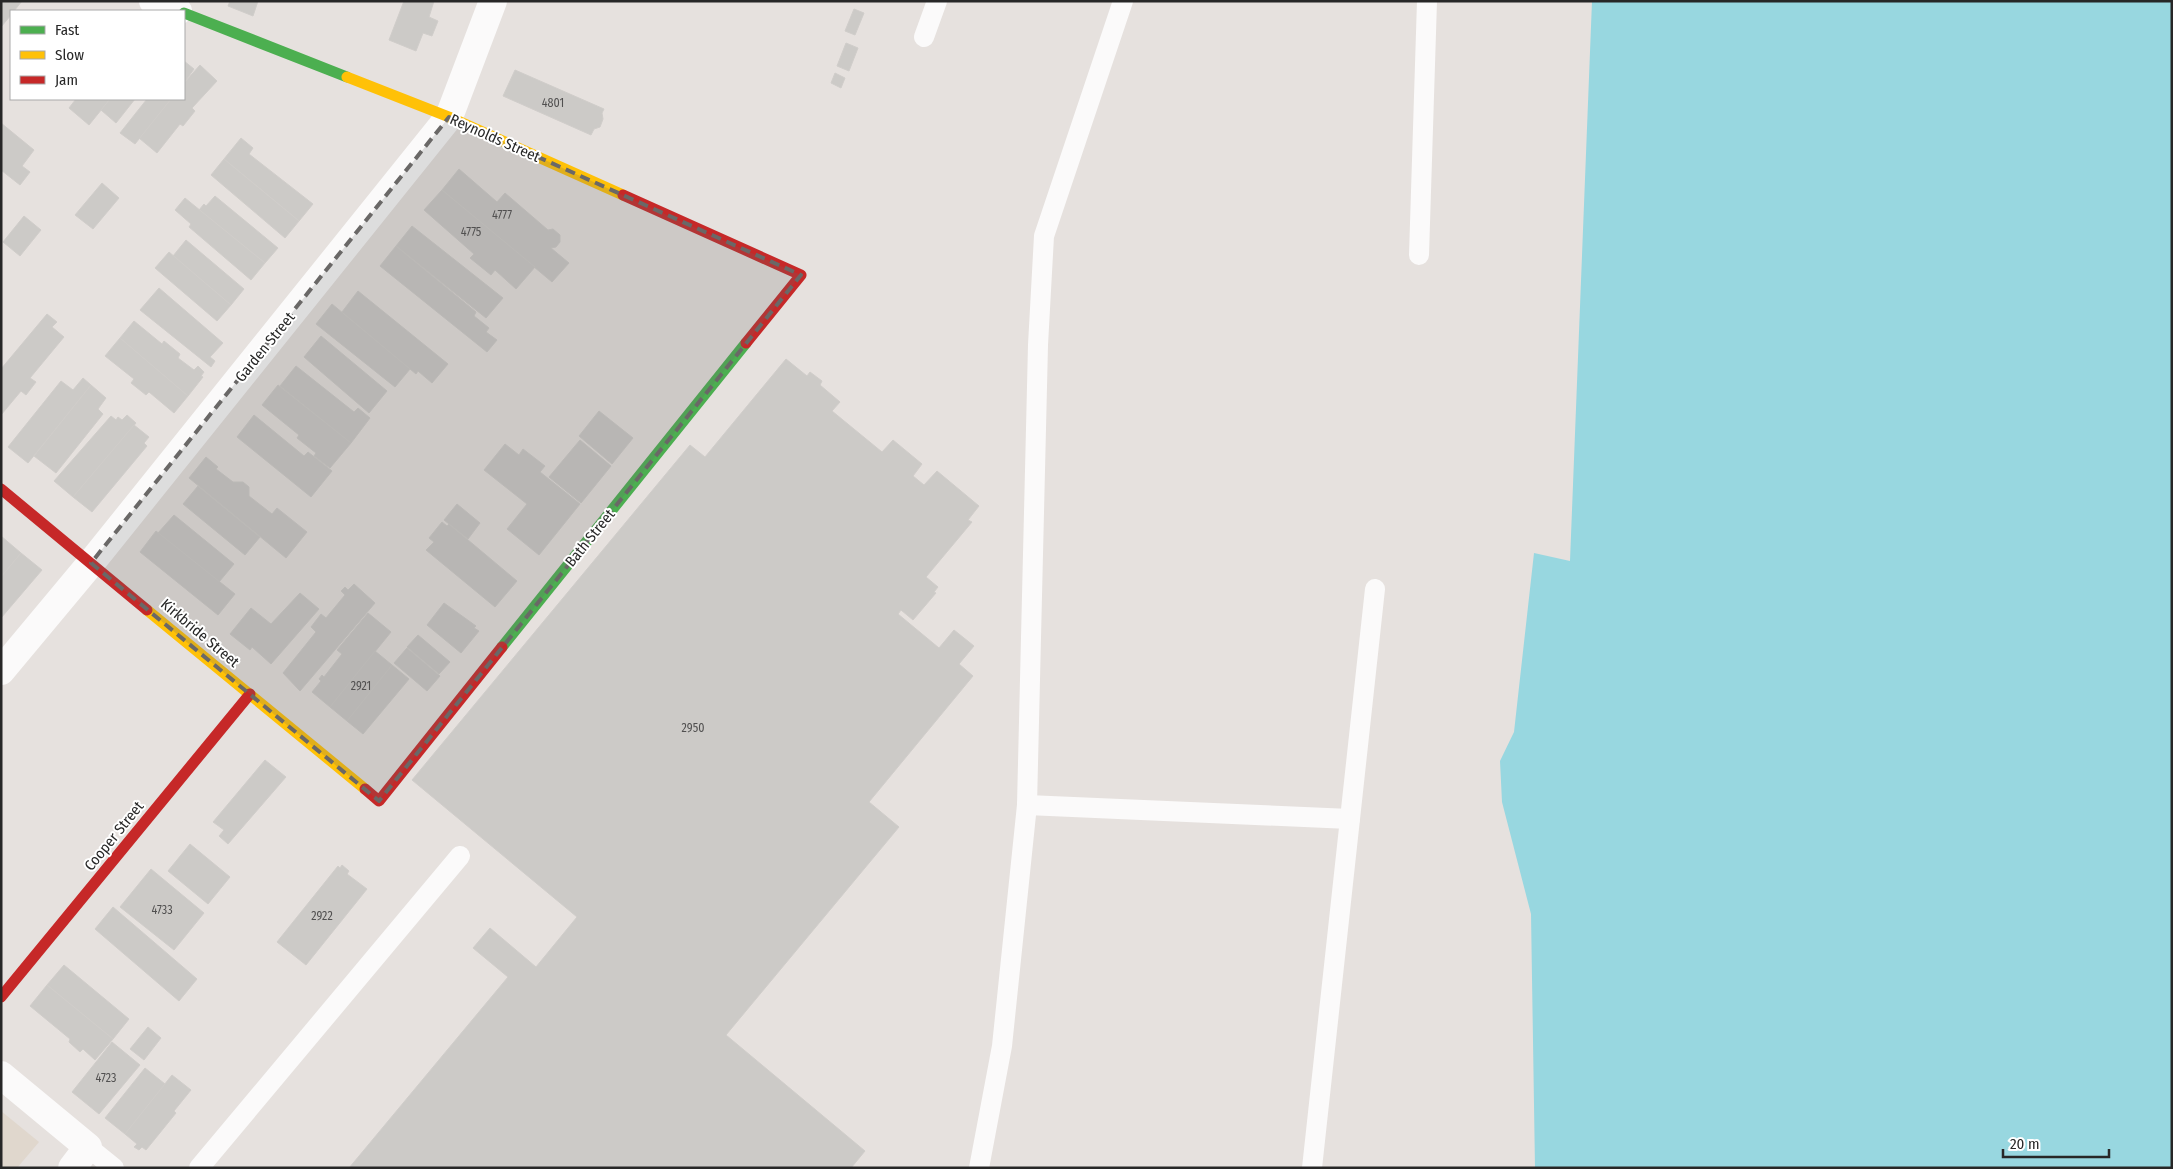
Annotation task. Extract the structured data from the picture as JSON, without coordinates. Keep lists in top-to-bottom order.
{
  "streets": {
    "street": [
      "Reynolds Street",
      "Garden Street",
      "Bath Street",
      "Kirkbride Street",
      "Cooper Street"
    ]
  },
  "crossings": [
    ["Reynolds Street", "Garden Street"],
    ["Reynolds Street", "Bath Street"],
    ["Garden Street", "Kirkbride Street"],
    ["Bath Street", "Kirkbride Street"],
    ["Kirkbride Street", "Cooper Street"]
  ],
  "house_numbers": [
    "4801",
    "4777",
    "4775",
    "2921",
    "2950",
    "4733",
    "2922",
    "4723"
  ],
  "legend": ["Fast", "Slow", "Jam"],
  "scale_bar": "20 m"
}
